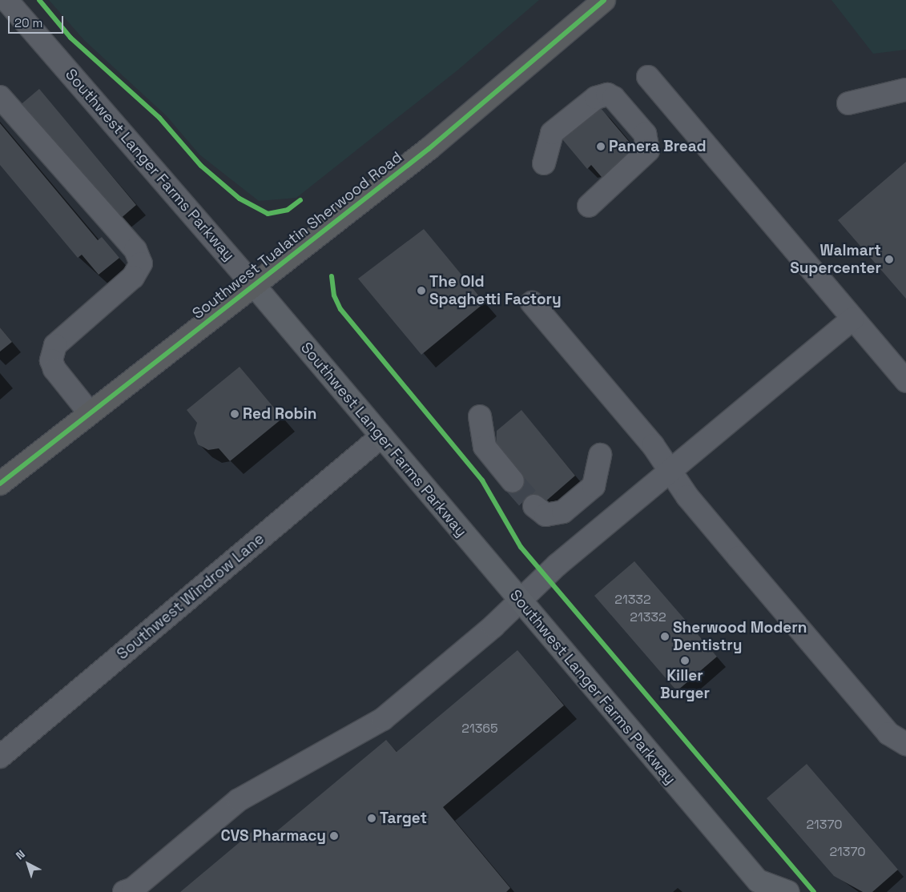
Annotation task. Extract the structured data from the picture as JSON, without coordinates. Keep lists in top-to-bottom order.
{
  "streets": {
    "highway": ["Southwest Tualatin Sherwood Road"],
    "main road": ["Southwest Langer Farms Parkway"],
    "street": ["Southwest Windrow Lane"]
  },
  "crossings": [
    ["Southwest Langer Farms Parkway", "Southwest Tualatin Sherwood Road"],
    ["Southwest Langer Farms Parkway", "Southwest Windrow Lane"]
  ],
  "places": [
    "Panera Bread",
    "Walmart Supercenter",
    "The Old Spaghetti Factory",
    "Red Robin",
    "Sherwood Modern Dentistry",
    "Killer Burger",
    "Target",
    "CVS Pharmacy"
  ],
  "house_numbers": [
    "21332",
    "21332",
    "21365",
    "21370",
    "21370"
  ],
  "scale_bar": "20 m",
  "north": "top left"
}
